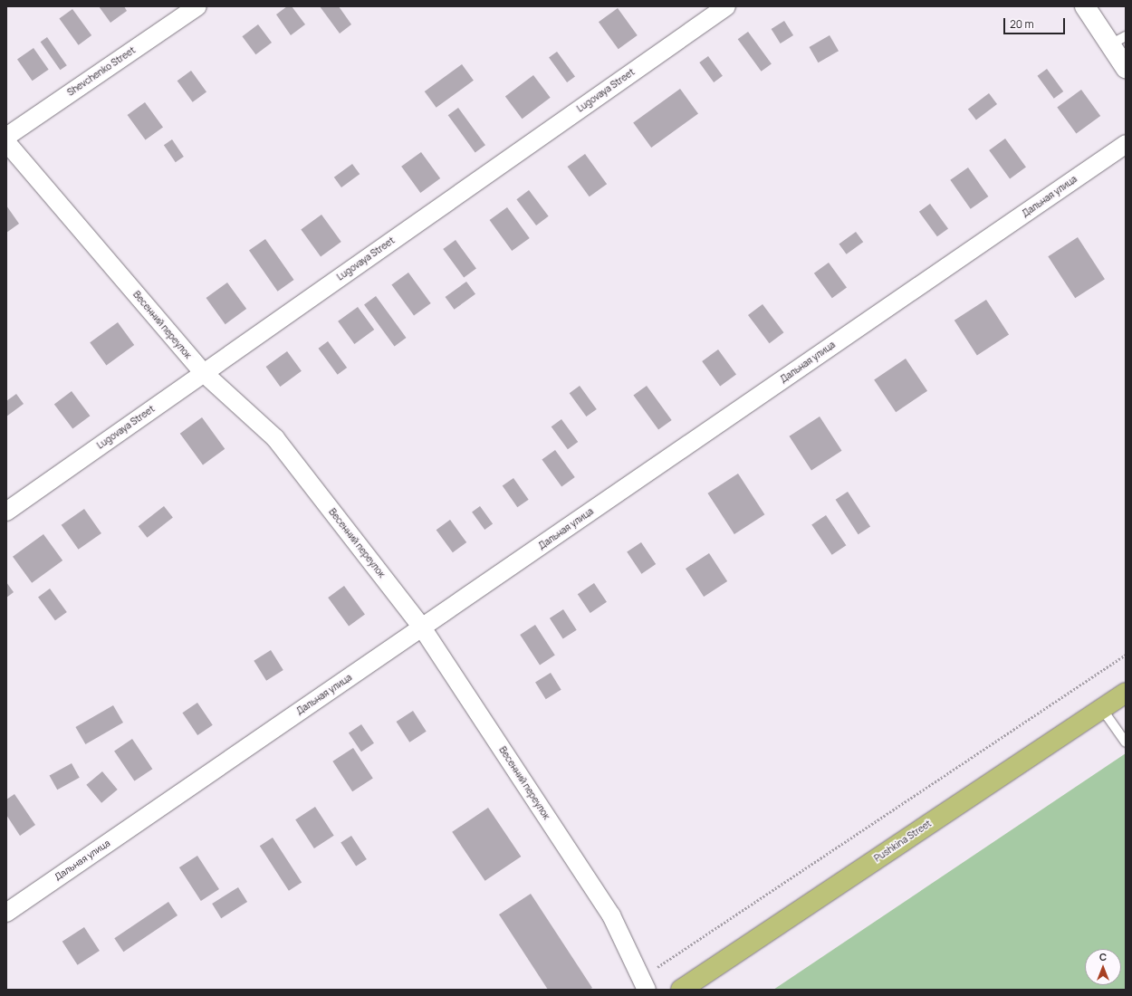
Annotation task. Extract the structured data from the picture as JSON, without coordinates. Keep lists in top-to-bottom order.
{
  "streets": {
    "main road": ["Pushkina Street"],
    "street": [
      "Shevchenko Street",
      "Lugovaya Street",
      "Дальная улица",
      "Весенний переулок"
    ]
  },
  "crossings": [
    ["Lugovaya Street", "Весенний переулок"],
    ["Дальная улица", "Весенний переулок"]
  ],
  "scale_bar": "20 m",
  "north": "top"
}
